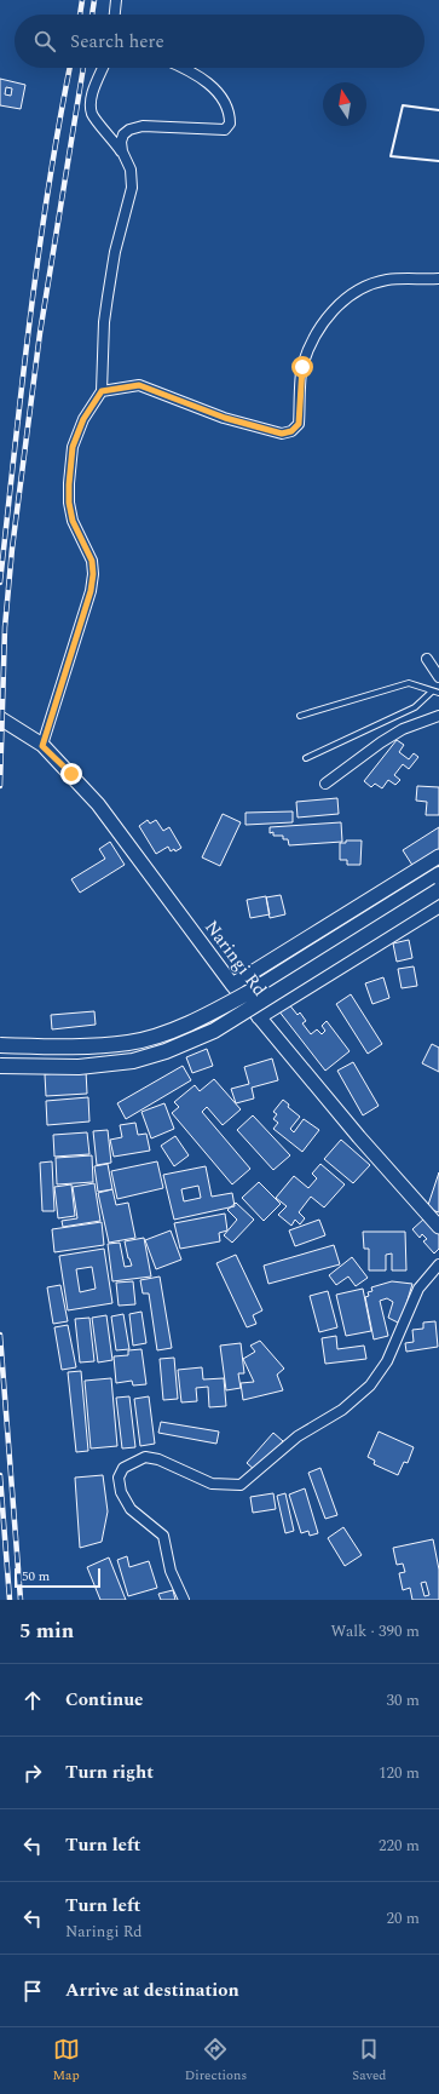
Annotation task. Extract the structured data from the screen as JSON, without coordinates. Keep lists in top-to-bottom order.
{
  "streets": {
    "street": ["Naringi Rd"]
  },
  "scale_bar": "50 m",
  "north": "top",
  "page": {
    "search": "Search here",
    "scale": "50 m",
    "heading": ["5 min", "Walk · 390 m"],
    "list": [
      ["Continue", "30 m"],
      ["Turn right", "120 m"],
      ["Turn left", "220 m"],
      ["Turn left", "Naringi Rd", "20 m"],
      "Arrive at destination"
    ],
    "nav": ["Map", "Directions", "Saved"]
  }
}
